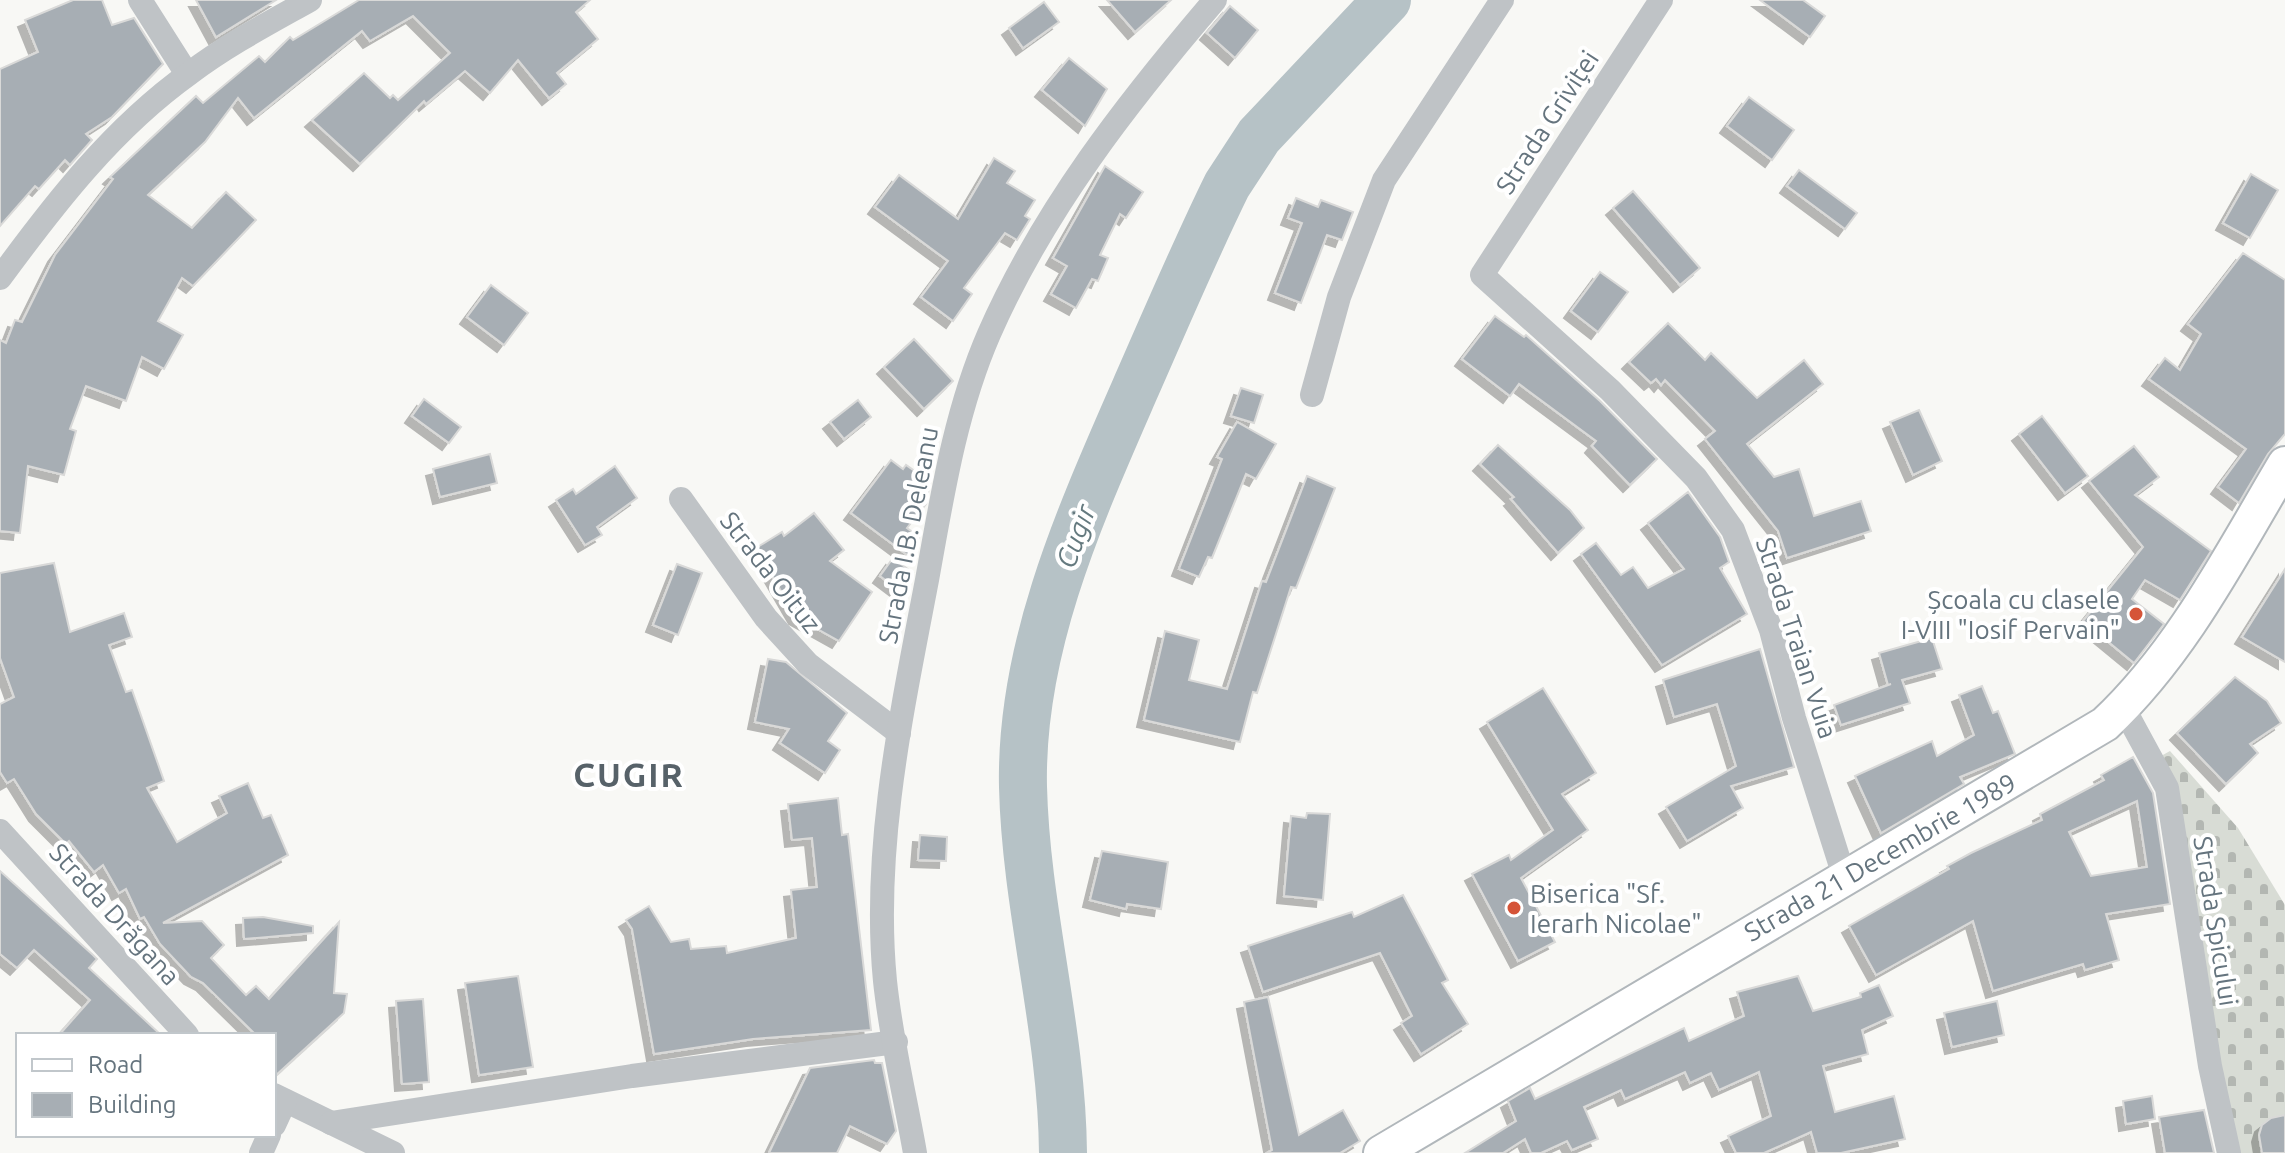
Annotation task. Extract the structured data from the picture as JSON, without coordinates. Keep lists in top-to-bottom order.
{
  "streets": {
    "main road": ["Strada 21 Decembrie 1989"],
    "street": [
      "Strada Griviței",
      "Strada I.B. Deleanu",
      "Strada Oituz",
      "Strada Traian Vuia",
      "Strada Drăgana",
      "Strada Spicului"
    ]
  },
  "crossings": [
    ["Strada Griviței", "Strada Traian Vuia"],
    ["Strada I.B. Deleanu", "Strada Oituz"],
    ["Strada Traian Vuia", "Strada 21 Decembrie 1989"],
    ["Strada 21 Decembrie 1989", "Strada Spicului"]
  ],
  "districts": ["CUGIR"],
  "water": ["Cugir"],
  "places": ["Școala cu clasele I-VIII \"Iosif Pervain\"", "Biserica \"Sf. Ierarh Nicolae\""],
  "legend": ["Road", "Building"]
}
